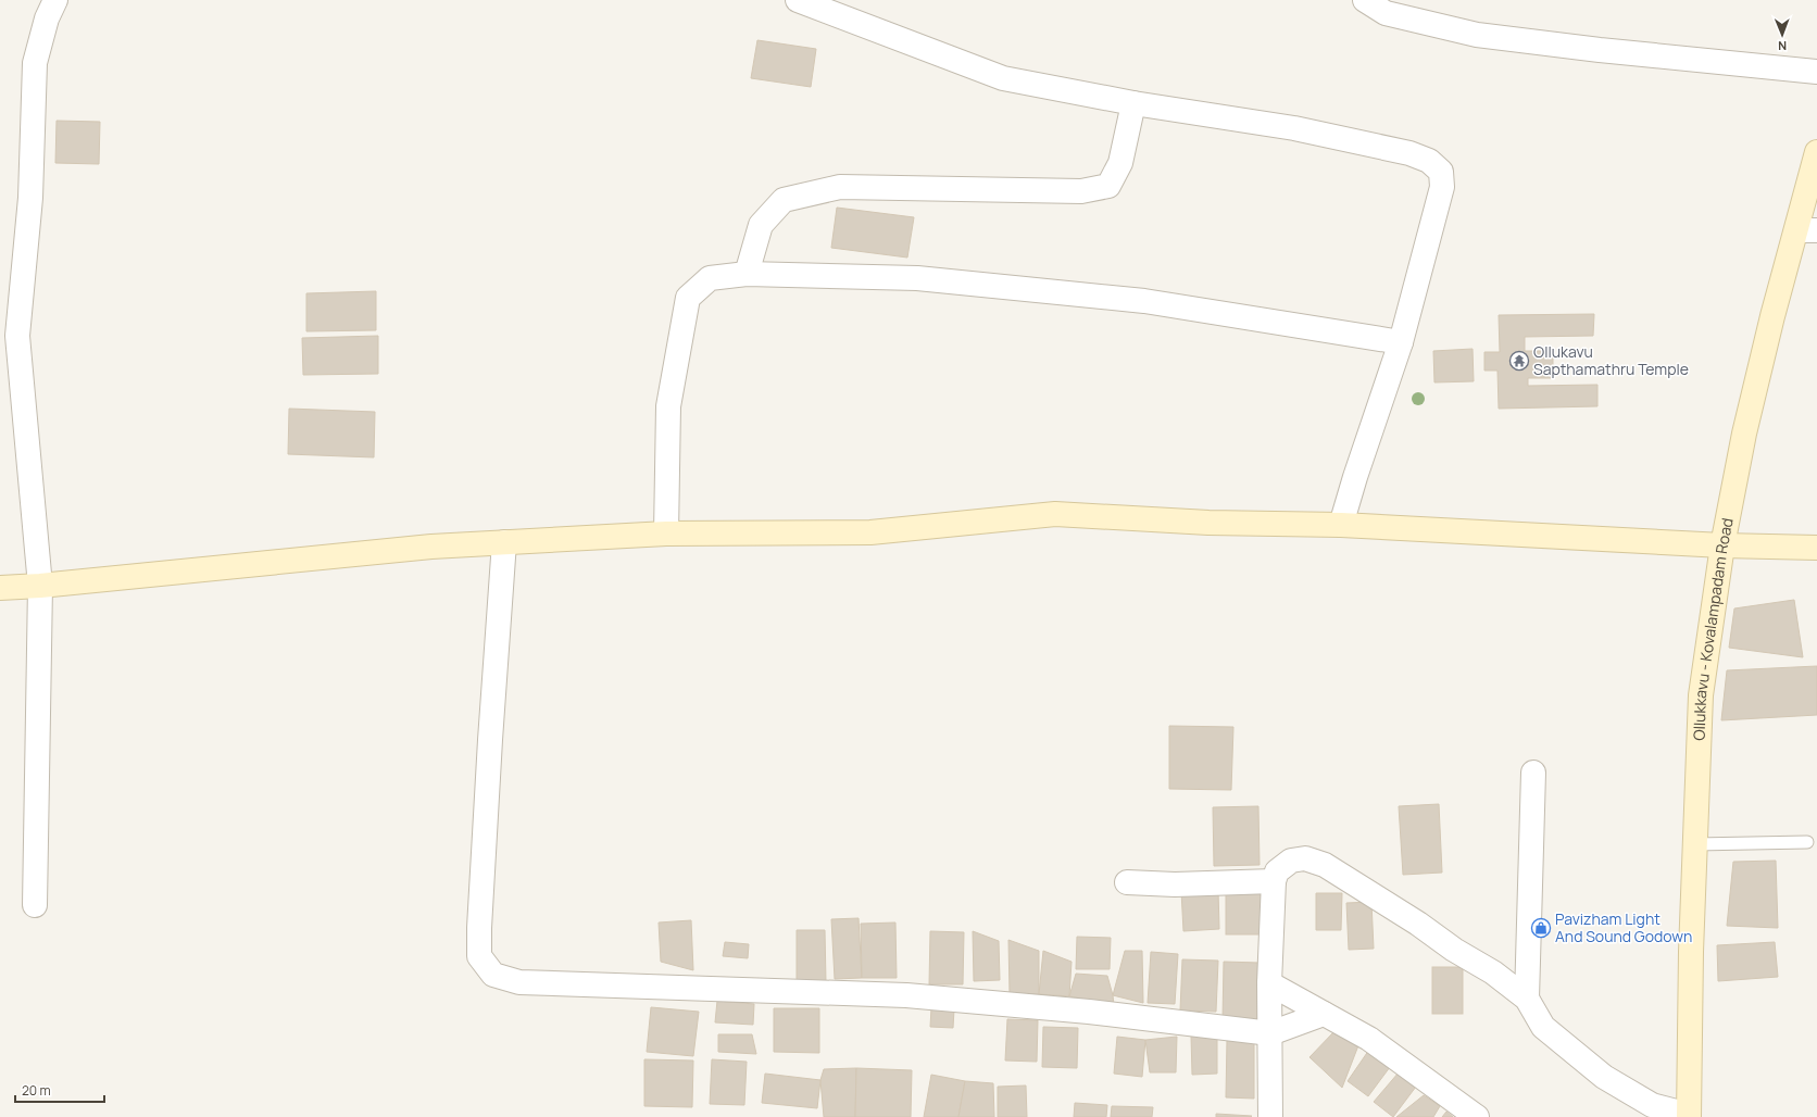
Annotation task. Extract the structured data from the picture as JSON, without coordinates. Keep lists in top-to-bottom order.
{
  "streets": {
    "street": ["Ollukkavu - Kovalampadam Road"]
  },
  "places": {
    "temple": ["Ollukavu Sapthamathru Temple"],
    "shop": ["Pavizham Light And Sound Godown"]
  },
  "scale_bar": "20 m",
  "north": "bottom"
}
